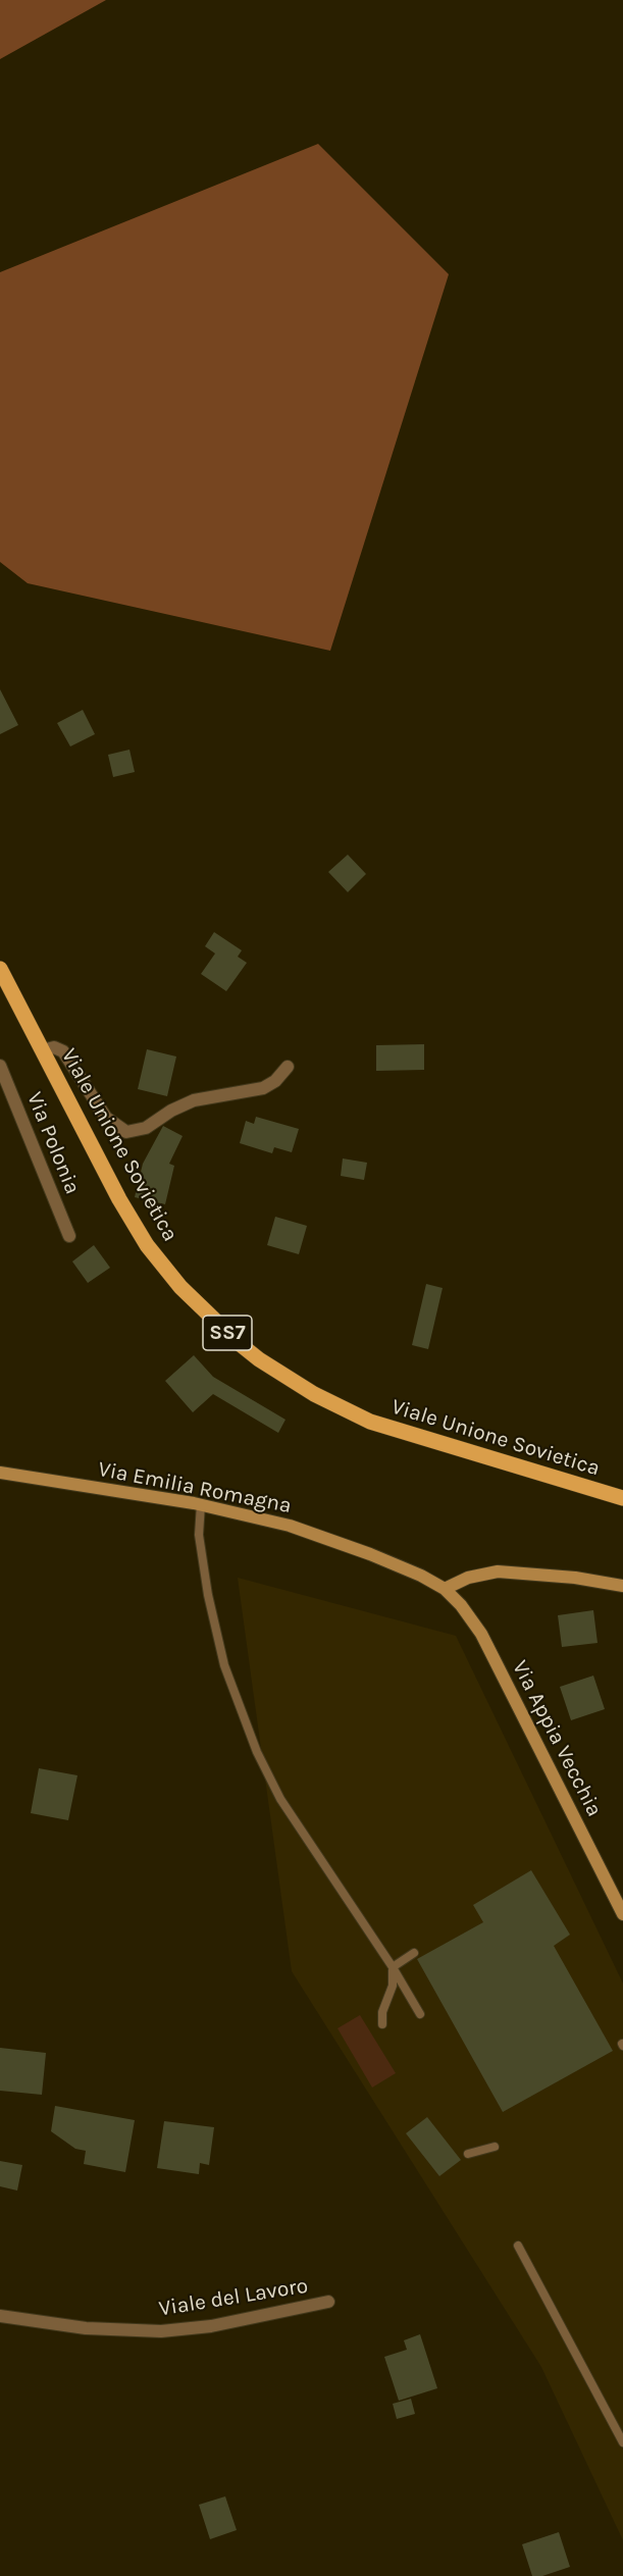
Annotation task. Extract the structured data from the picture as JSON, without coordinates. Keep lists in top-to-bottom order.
{
  "streets": {
    "main road": [
      "Viale Unione Sovietica",
      "SS7",
      "Via Emilia Romagna",
      "Via Appia Vecchia"
    ],
    "street": ["Via Polonia", "Viale del Lavoro"]
  },
  "crossings": [
    ["Via Emilia Romagna", "Via Appia Vecchia"]
  ]
}
